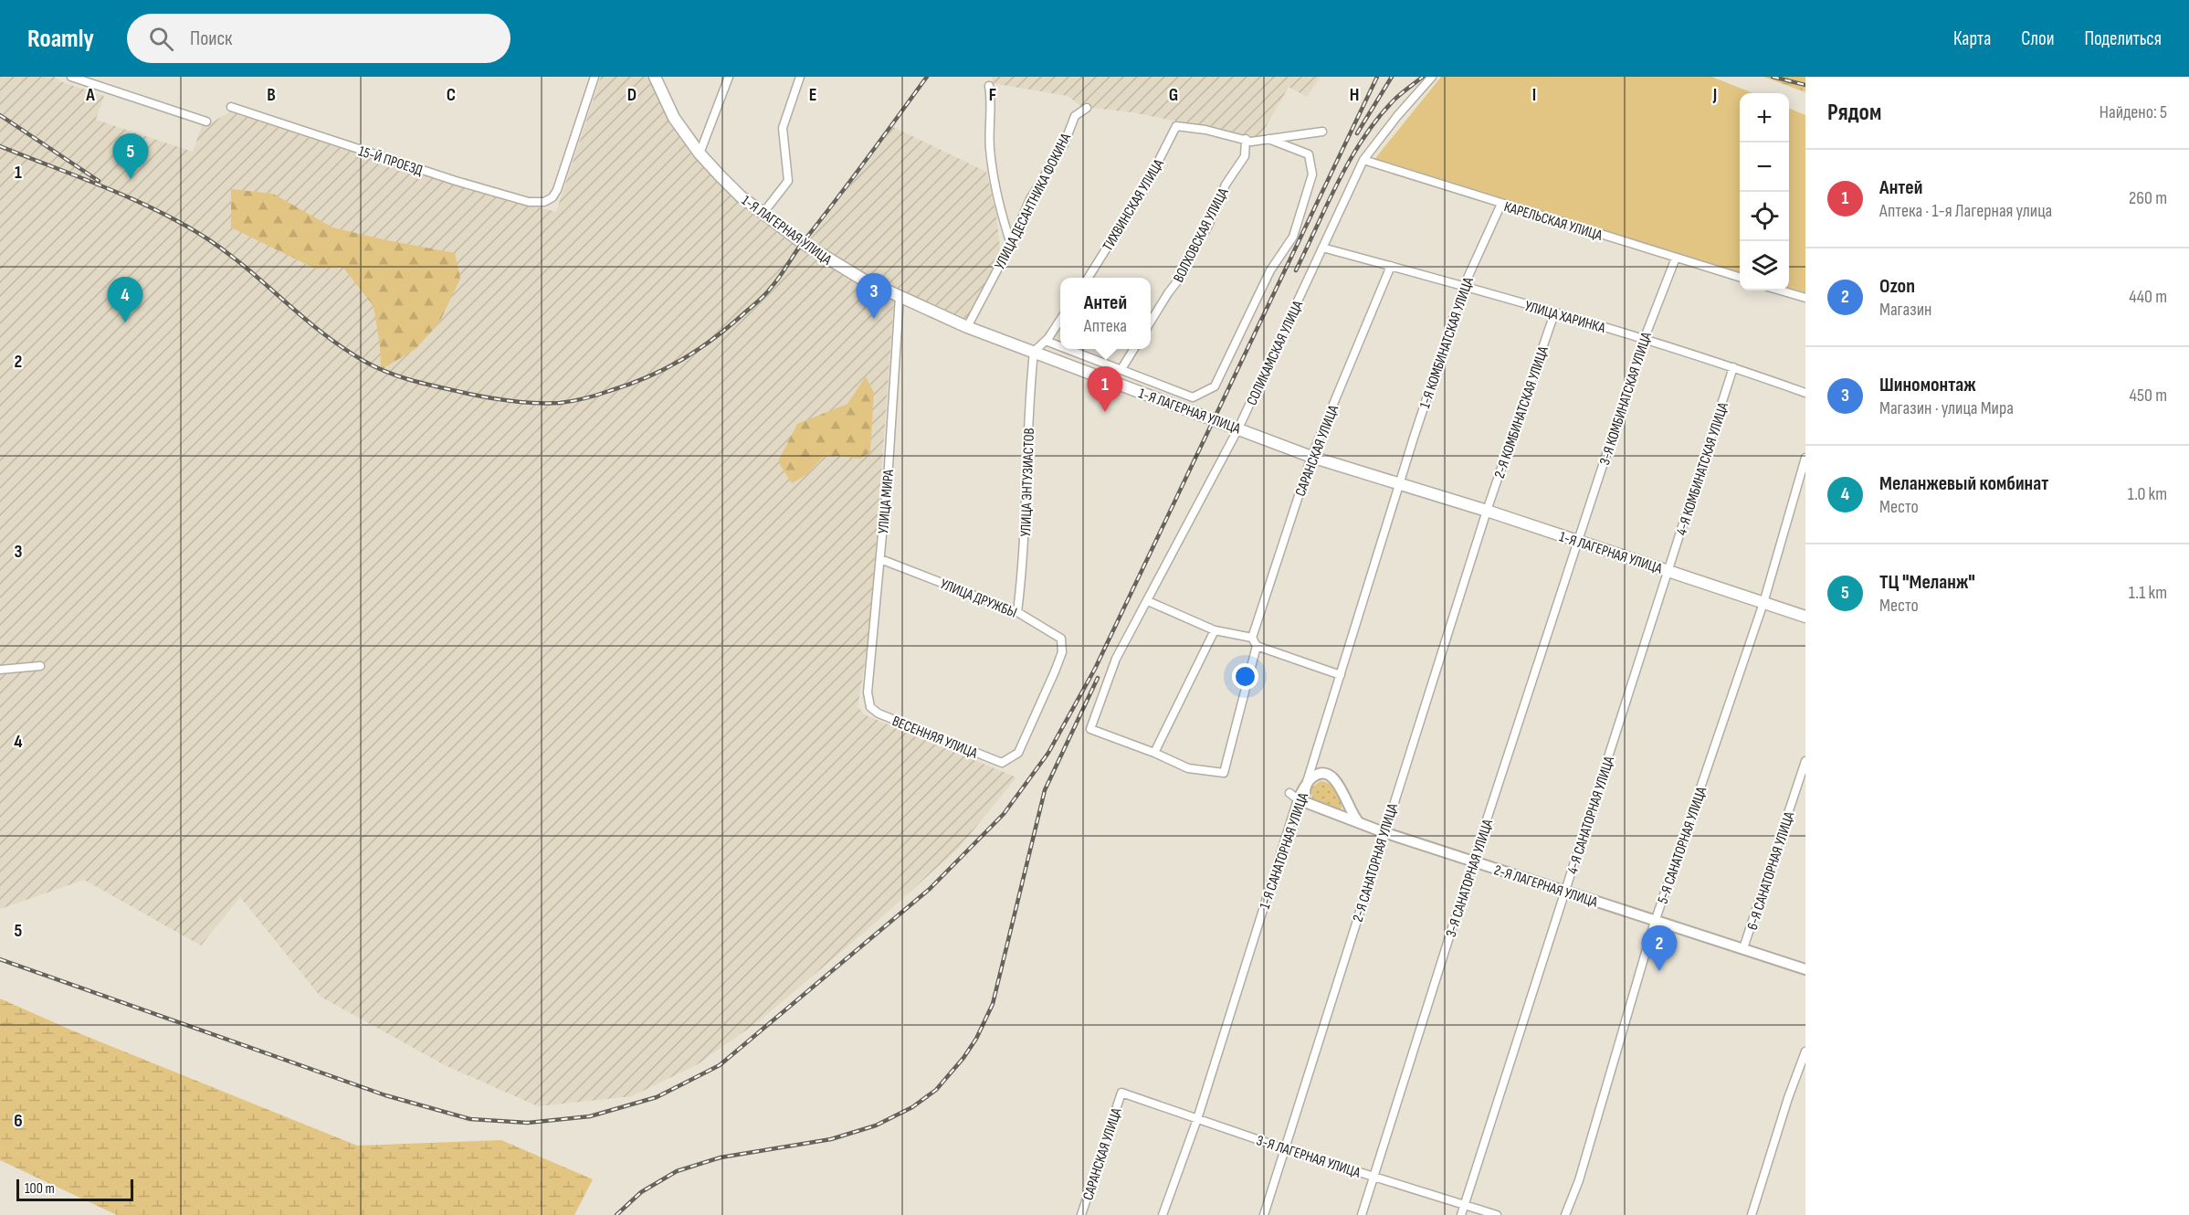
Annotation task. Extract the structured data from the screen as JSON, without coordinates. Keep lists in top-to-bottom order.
{
  "streets": {
    "main road": ["1-Я ЛАГЕРНАЯ УЛИЦА"],
    "street": [
      "15-Й ПРОЕЗД",
      "УЛИЦА ДЕСАНТНИКА ФОКИНА",
      "ТИХВИНСКАЯ УЛИЦА",
      "КАРЕЛЬСКАЯ УЛИЦА",
      "ВОЛХОВСКАЯ УЛИЦА",
      "УЛИЦА ХАРИНКА",
      "1-Я КОМБИНАТСКАЯ УЛИЦА",
      "СОЛИКАМСКАЯ УЛИЦА",
      "3-Я КОМБИНАТСКАЯ УЛИЦА",
      "2-Я КОМБИНАТСКАЯ УЛИЦА",
      "САРАНСКАЯ УЛИЦА",
      "4-Я КОМБИНАТСКАЯ УЛИЦА",
      "УЛИЦА ЭНТУЗИАСТОВ",
      "УЛИЦА МИРА",
      "УЛИЦА ДРУЖБЫ",
      "ВЕСЕННЯЯ УЛИЦА",
      "4-Я САНАТОРНАЯ УЛИЦА",
      "5-Я САНАТОРНАЯ УЛИЦА",
      "1-Я САНАТОРНАЯ УЛИЦА",
      "2-Я САНАТОРНАЯ УЛИЦА",
      "6-Я САНАТОРНАЯ УЛИЦА",
      "3-Я САНАТОРНАЯ УЛИЦА",
      "2-Я ЛАГЕРНАЯ УЛИЦА",
      "3-Я ЛАГЕРНАЯ УЛИЦА"
    ]
  },
  "crossings": [
    ["УЛИЦА ДЕСАНТНИКА ФОКИНА", "1-Я ЛАГЕРНАЯ УЛИЦА"],
    ["ТИХВИНСКАЯ УЛИЦА", "ВОЛХОВСКАЯ УЛИЦА"],
    ["КАРЕЛЬСКАЯ УЛИЦА", "1-Я КОМБИНАТСКАЯ УЛИЦА"],
    ["КАРЕЛЬСКАЯ УЛИЦА", "СОЛИКАМСКАЯ УЛИЦА"],
    ["КАРЕЛЬСКАЯ УЛИЦА", "3-Я КОМБИНАТСКАЯ УЛИЦА"],
    ["1-Я ЛАГЕРНАЯ УЛИЦА", "1-Я КОМБИНАТСКАЯ УЛИЦА"],
    ["1-Я ЛАГЕРНАЯ УЛИЦА", "СОЛИКАМСКАЯ УЛИЦА"],
    ["1-Я ЛАГЕРНАЯ УЛИЦА", "3-Я КОМБИНАТСКАЯ УЛИЦА"],
    ["1-Я ЛАГЕРНАЯ УЛИЦА", "2-Я КОМБИНАТСКАЯ УЛИЦА"],
    ["1-Я ЛАГЕРНАЯ УЛИЦА", "САРАНСКАЯ УЛИЦА"],
    ["1-Я ЛАГЕРНАЯ УЛИЦА", "4-Я КОМБИНАТСКАЯ УЛИЦА"],
    ["1-Я ЛАГЕРНАЯ УЛИЦА", "УЛИЦА ЭНТУЗИАСТОВ"],
    ["1-Я ЛАГЕРНАЯ УЛИЦА", "УЛИЦА МИРА"],
    ["1-Я ЛАГЕРНАЯ УЛИЦА", "4-Я САНАТОРНАЯ УЛИЦА"],
    ["1-Я ЛАГЕРНАЯ УЛИЦА", "5-Я САНАТОРНАЯ УЛИЦА"],
    ["1-Я ЛАГЕРНАЯ УЛИЦА", "1-Я САНАТОРНАЯ УЛИЦА"],
    ["1-Я ЛАГЕРНАЯ УЛИЦА", "2-Я САНАТОРНАЯ УЛИЦА"],
    ["1-Я ЛАГЕРНАЯ УЛИЦА", "3-Я САНАТОРНАЯ УЛИЦА"],
    ["УЛИЦА ХАРИНКА", "1-Я КОМБИНАТСКАЯ УЛИЦА"],
    ["УЛИЦА ХАРИНКА", "СОЛИКАМСКАЯ УЛИЦА"],
    ["УЛИЦА ХАРИНКА", "3-Я КОМБИНАТСКАЯ УЛИЦА"],
    ["УЛИЦА ХАРИНКА", "2-Я КОМБИНАТСКАЯ УЛИЦА"],
    ["УЛИЦА ХАРИНКА", "САРАНСКАЯ УЛИЦА"],
    ["УЛИЦА ХАРИНКА", "4-Я КОМБИНАТСКАЯ УЛИЦА"],
    ["1-Я КОМБИНАТСКАЯ УЛИЦА", "1-Я САНАТОРНАЯ УЛИЦА"],
    ["3-Я КОМБИНАТСКАЯ УЛИЦА", "3-Я САНАТОРНАЯ УЛИЦА"],
    ["2-Я КОМБИНАТСКАЯ УЛИЦА", "2-Я САНАТОРНАЯ УЛИЦА"],
    ["САРАНСКАЯ УЛИЦА", "3-Я ЛАГЕРНАЯ УЛИЦА"],
    ["4-Я КОМБИНАТСКАЯ УЛИЦА", "4-Я САНАТОРНАЯ УЛИЦА"],
    ["УЛИЦА ЭНТУЗИАСТОВ", "УЛИЦА ДРУЖБЫ"],
    ["УЛИЦА МИРА", "УЛИЦА ДРУЖБЫ"],
    ["УЛИЦА МИРА", "ВЕСЕННЯЯ УЛИЦА"],
    ["УЛИЦА ДРУЖБЫ", "ВЕСЕННЯЯ УЛИЦА"],
    ["4-Я САНАТОРНАЯ УЛИЦА", "2-Я ЛАГЕРНАЯ УЛИЦА"],
    ["4-Я САНАТОРНАЯ УЛИЦА", "3-Я ЛАГЕРНАЯ УЛИЦА"],
    ["5-Я САНАТОРНАЯ УЛИЦА", "2-Я ЛАГЕРНАЯ УЛИЦА"],
    ["1-Я САНАТОРНАЯ УЛИЦА", "2-Я ЛАГЕРНАЯ УЛИЦА"],
    ["1-Я САНАТОРНАЯ УЛИЦА", "3-Я ЛАГЕРНАЯ УЛИЦА"],
    ["2-Я САНАТОРНАЯ УЛИЦА", "2-Я ЛАГЕРНАЯ УЛИЦА"],
    ["2-Я САНАТОРНАЯ УЛИЦА", "3-Я ЛАГЕРНАЯ УЛИЦА"],
    ["6-Я САНАТОРНАЯ УЛИЦА", "2-Я ЛАГЕРНАЯ УЛИЦА"],
    ["3-Я САНАТОРНАЯ УЛИЦА", "2-Я ЛАГЕРНАЯ УЛИЦА"],
    ["3-Я САНАТОРНАЯ УЛИЦА", "3-Я ЛАГЕРНАЯ УЛИЦА"]
  ],
  "scale_bar": "100 m",
  "page": {
    "header": "Roamly",
    "search": "Поиск",
    "nav": ["Карта", "Слои", "Поделиться"],
    "heading": ["Рядом", "Найдено: 5"],
    "map_buttons": ["+", "−"],
    "pins": [
      "5",
      "3",
      "4",
      "1",
      "2"
    ],
    "list": [
      {
        "mark": "1",
        "name": "Антей",
        "note": "Аптека · 1-я Лагерная улица",
        "value": "260 m"
      },
      {
        "mark": "2",
        "name": "Ozon",
        "note": "Магазин",
        "value": "440 m"
      },
      {
        "mark": "3",
        "name": "Шиномонтаж",
        "note": "Магазин · улица Мира",
        "value": "450 m"
      },
      {
        "mark": "4",
        "name": "Меланжевый комбинат",
        "note": "Место",
        "value": "1.0 km"
      },
      {
        "mark": "5",
        "name": "ТЦ \"Меланж\"",
        "note": "Место",
        "value": "1.1 km"
      }
    ],
    "popup": ["Антей", "Аптека"],
    "scale": "100 m"
  },
  "grid": {
    "columns": [
      "A",
      "B",
      "C",
      "D",
      "E",
      "F",
      "G",
      "H",
      "I",
      "J"
    ],
    "rows": [
      "1",
      "2",
      "3",
      "4",
      "5",
      "6"
    ]
  }
}
